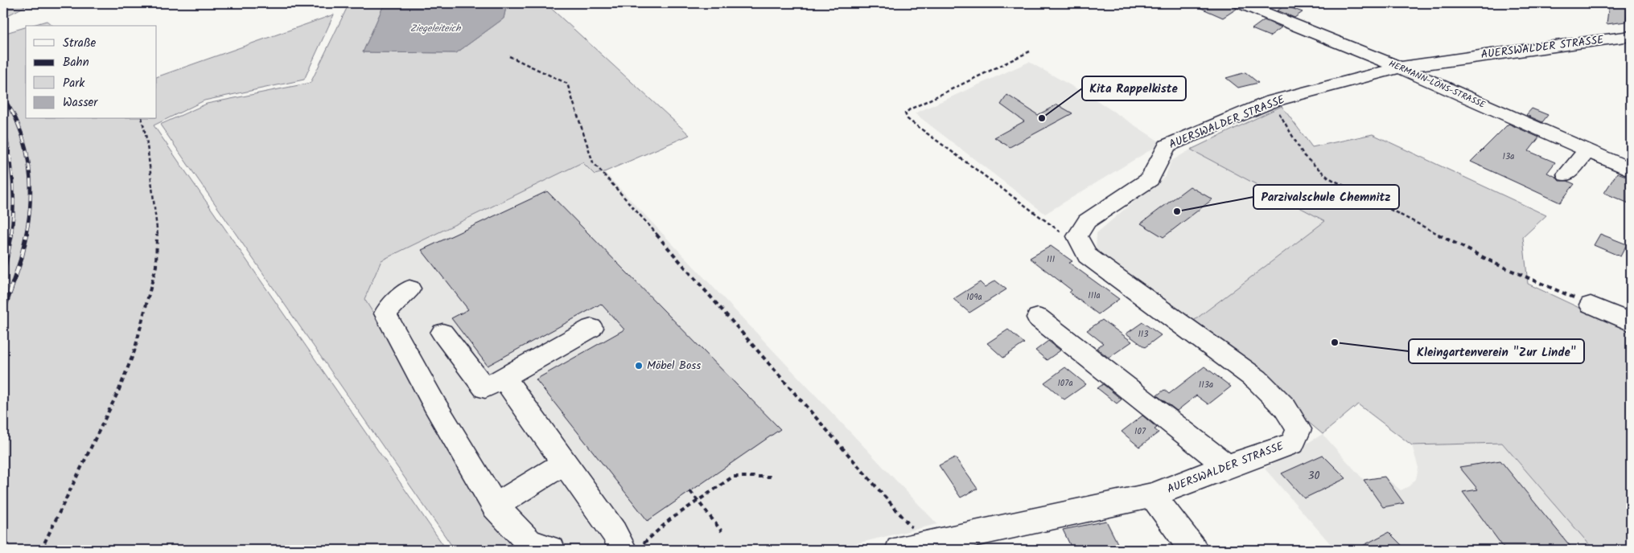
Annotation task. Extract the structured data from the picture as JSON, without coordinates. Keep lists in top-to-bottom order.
{
  "streets": {
    "street": ["AUERSWALDER STRASSE", "HERMANN-LÖNS-STRASSE"]
  },
  "crossings": [
    ["AUERSWALDER STRASSE", "HERMANN-LÖNS-STRASSE"]
  ],
  "water": ["Ziegeleiteich"],
  "places": [
    "Kita Rappelkiste",
    "Parzivalschule Chemnitz",
    "Kleingartenverein \"Zur Linde\"",
    "Möbel Boss"
  ],
  "house_numbers": [
    "13a",
    "111",
    "111a",
    "109a",
    "113",
    "107a",
    "113a",
    "107",
    "30"
  ],
  "legend": [
    "Straße",
    "Bahn",
    "Park",
    "Wasser"
  ]
}
